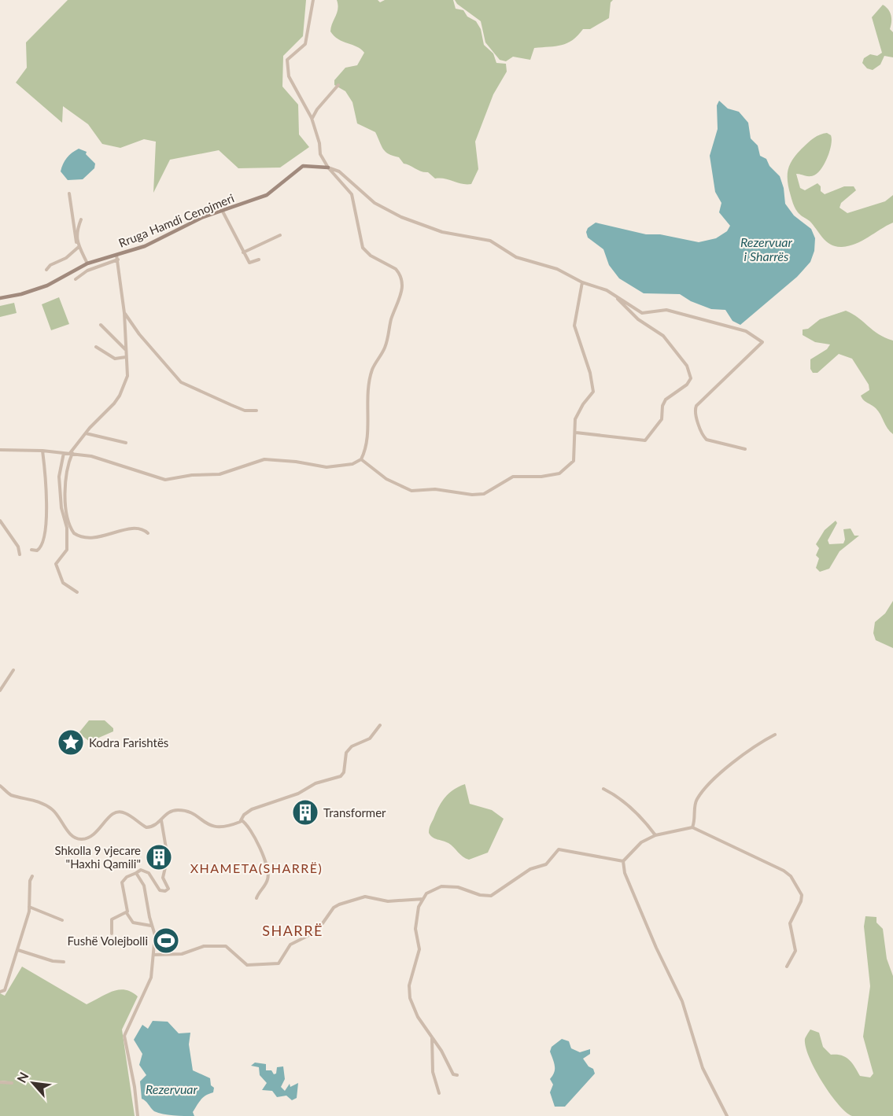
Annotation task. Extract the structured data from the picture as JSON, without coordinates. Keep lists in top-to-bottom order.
{
  "streets": {
    "street": ["Rruga Hamdi Cenojmeri"]
  },
  "districts": ["XHAMETA(SHARRË)", "SHARRË"],
  "water": ["Rezervuar i Sharrës", "Rezervuar"],
  "places": {
    "place": ["Kodra Farishtës"],
    "building": ["Transformer", "Shkolla 9 vjecare \"Haxhi Qamili\""],
    "sports": ["Fushë Volejbolli"]
  },
  "north": "top left"
}
